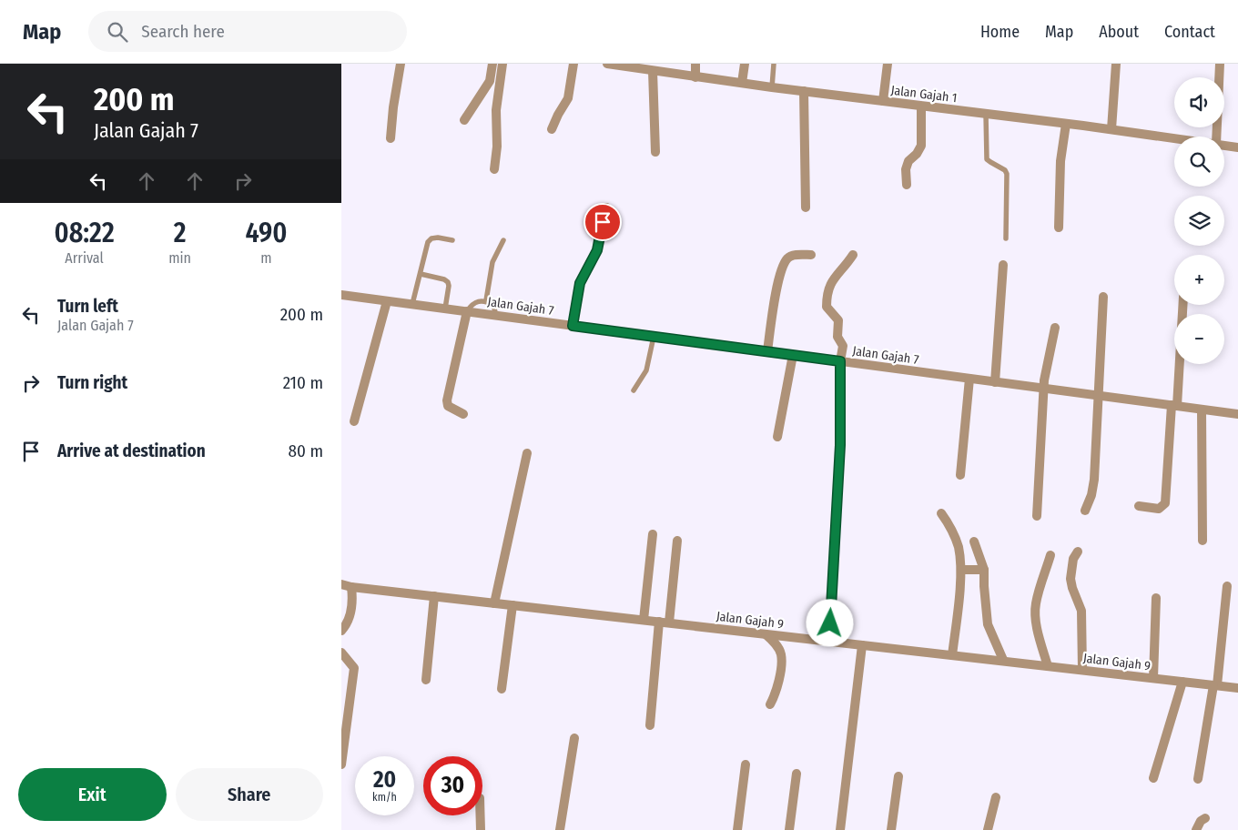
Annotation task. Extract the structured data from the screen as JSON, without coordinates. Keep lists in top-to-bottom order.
{
  "streets": {
    "street": ["Jalan Gajah 1", "Jalan Gajah 7", "Jalan Gajah 9"]
  },
  "page": {
    "header": "Map",
    "search": "Search here",
    "nav": [
      "Home",
      "Map",
      "About",
      "Contact"
    ],
    "turn": ["200 m", "Jalan Gajah 7"],
    "map_buttons": ["+", "−"],
    "eta": [
      "08:22",
      "Arrival",
      "2",
      "min",
      "490",
      "m"
    ],
    "list": [
      {
        "name": "Turn left",
        "note": "Jalan Gajah 7",
        "value": "200 m"
      },
      {
        "name": "Turn right",
        "value": "210 m"
      },
      {
        "name": "Arrive at destination",
        "value": "80 m"
      }
    ],
    "speed": "20 km/h",
    "limit": "30",
    "buttons": ["Exit", "Share"]
  }
}
